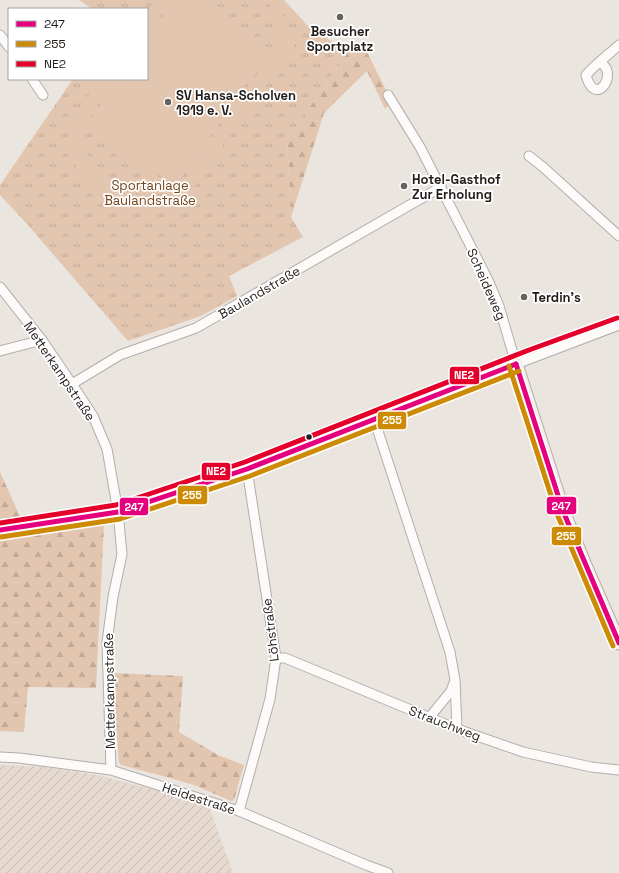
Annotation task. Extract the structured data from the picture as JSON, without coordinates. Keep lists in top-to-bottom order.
{
  "streets": {
    "street": [
      "Scheideweg",
      "Baulandstraße",
      "Metterkampstraße",
      "Löhstraße",
      "Strauchweg",
      "Heidestraße"
    ]
  },
  "crossings": [
    ["Scheideweg", "Baulandstraße"],
    ["Baulandstraße", "Metterkampstraße"],
    ["Metterkampstraße", "Heidestraße"],
    ["Löhstraße", "Strauchweg"],
    ["Löhstraße", "Heidestraße"]
  ],
  "parks": ["Sportanlage Baulandstraße"],
  "places": [
    "Besucher Sportplatz",
    "SV Hansa-Scholven 1919 e. V.",
    "Hotel-Gasthof Zur Erholung",
    "Terdin's"
  ],
  "lines": ["transit line NE2", "transit line 247", "transit line 255"],
  "legend": ["247", "255", "NE2"]
}
